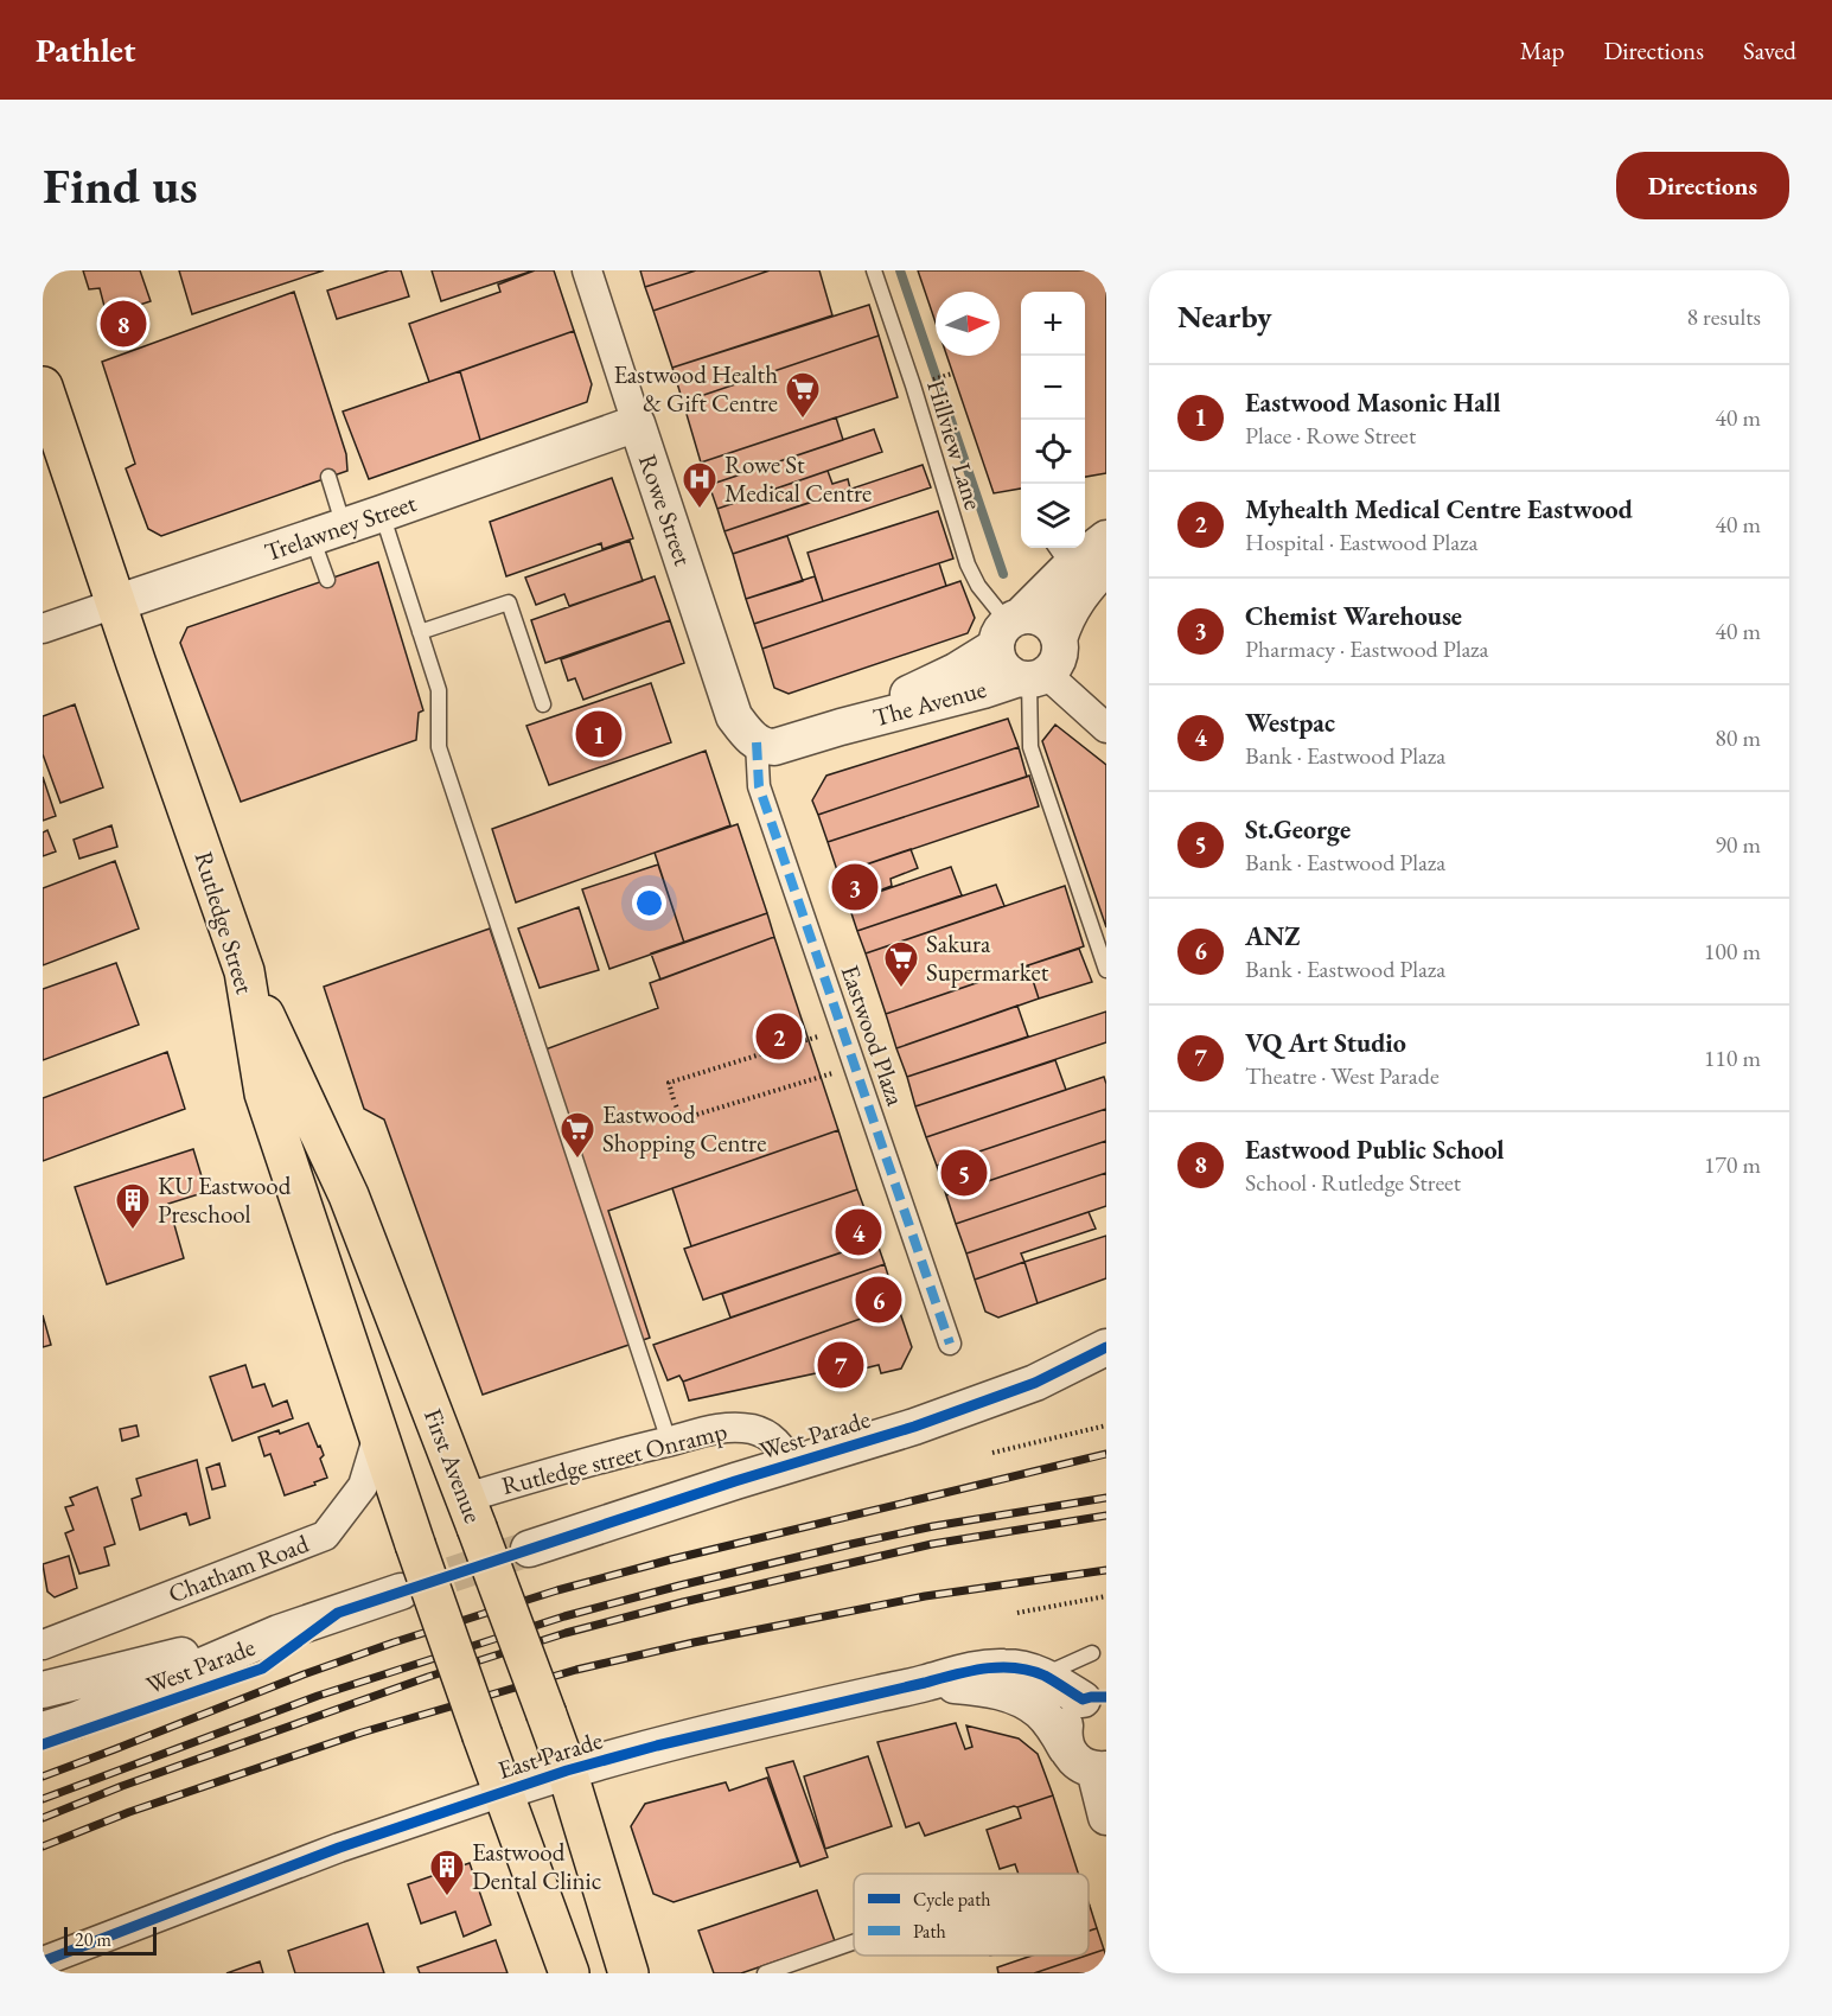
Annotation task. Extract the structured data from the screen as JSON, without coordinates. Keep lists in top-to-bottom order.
{
  "streets": {
    "main road": ["Rutledge Street", "First Avenue"],
    "street": [
      "Rowe Street",
      "Trelawney Street",
      "The Avenue",
      "Eastwood Plaza",
      "West Parade",
      "Rutledge street Onramp",
      "Chatham Road",
      "East Parade"
    ],
    "lane": ["Hillview Lane"]
  },
  "crossings": [
    ["Hillview Lane", "The Avenue"],
    ["Rowe Street", "Trelawney Street"],
    ["Rowe Street", "The Avenue"],
    ["Rowe Street", "Eastwood Plaza"],
    ["Trelawney Street", "Rutledge Street"],
    ["The Avenue", "Eastwood Plaza"],
    ["Rutledge Street", "First Avenue"],
    ["Rutledge Street", "Chatham Road"],
    ["West Parade", "Rutledge street Onramp"],
    ["Rutledge street Onramp", "First Avenue"],
    ["First Avenue", "East Parade"]
  ],
  "places": {
    "supermarket": ["Eastwood Health & Gift Centre", "Sakura Supermarket", "Eastwood Shopping Centre"],
    "hospital": ["Rowe St Medical Centre"],
    "building": ["KU Eastwood Preschool", "Eastwood Dental Clinic"]
  },
  "legend": ["Cycle path", "Path"],
  "scale_bar": "20 m",
  "north": "right",
  "page": {
    "header": "Pathlet",
    "nav": ["Map", "Directions", "Saved"],
    "buttons": "Directions",
    "title": "Find us",
    "heading": ["Nearby", "8 results"],
    "map_buttons": ["+", "−"],
    "pins": [
      "8",
      "1",
      "3",
      "2",
      "5",
      "4",
      "6",
      "7"
    ],
    "list": [
      {
        "mark": "1",
        "name": "Eastwood Masonic Hall",
        "note": "Place · Rowe Street",
        "value": "40 m"
      },
      {
        "mark": "2",
        "name": "Myhealth Medical Centre Eastwood",
        "note": "Hospital · Eastwood Plaza",
        "value": "40 m"
      },
      {
        "mark": "3",
        "name": "Chemist Warehouse",
        "note": "Pharmacy · Eastwood Plaza",
        "value": "40 m"
      },
      {
        "mark": "4",
        "name": "Westpac",
        "note": "Bank · Eastwood Plaza",
        "value": "80 m"
      },
      {
        "mark": "5",
        "name": "St.George",
        "note": "Bank · Eastwood Plaza",
        "value": "90 m"
      },
      {
        "mark": "6",
        "name": "ANZ",
        "note": "Bank · Eastwood Plaza",
        "value": "100 m"
      },
      {
        "mark": "7",
        "name": "VQ Art Studio",
        "note": "Theatre · West Parade",
        "value": "110 m"
      },
      {
        "mark": "8",
        "name": "Eastwood Public School",
        "note": "School · Rutledge Street",
        "value": "170 m"
      }
    ],
    "scale": "20 m"
  }
}
